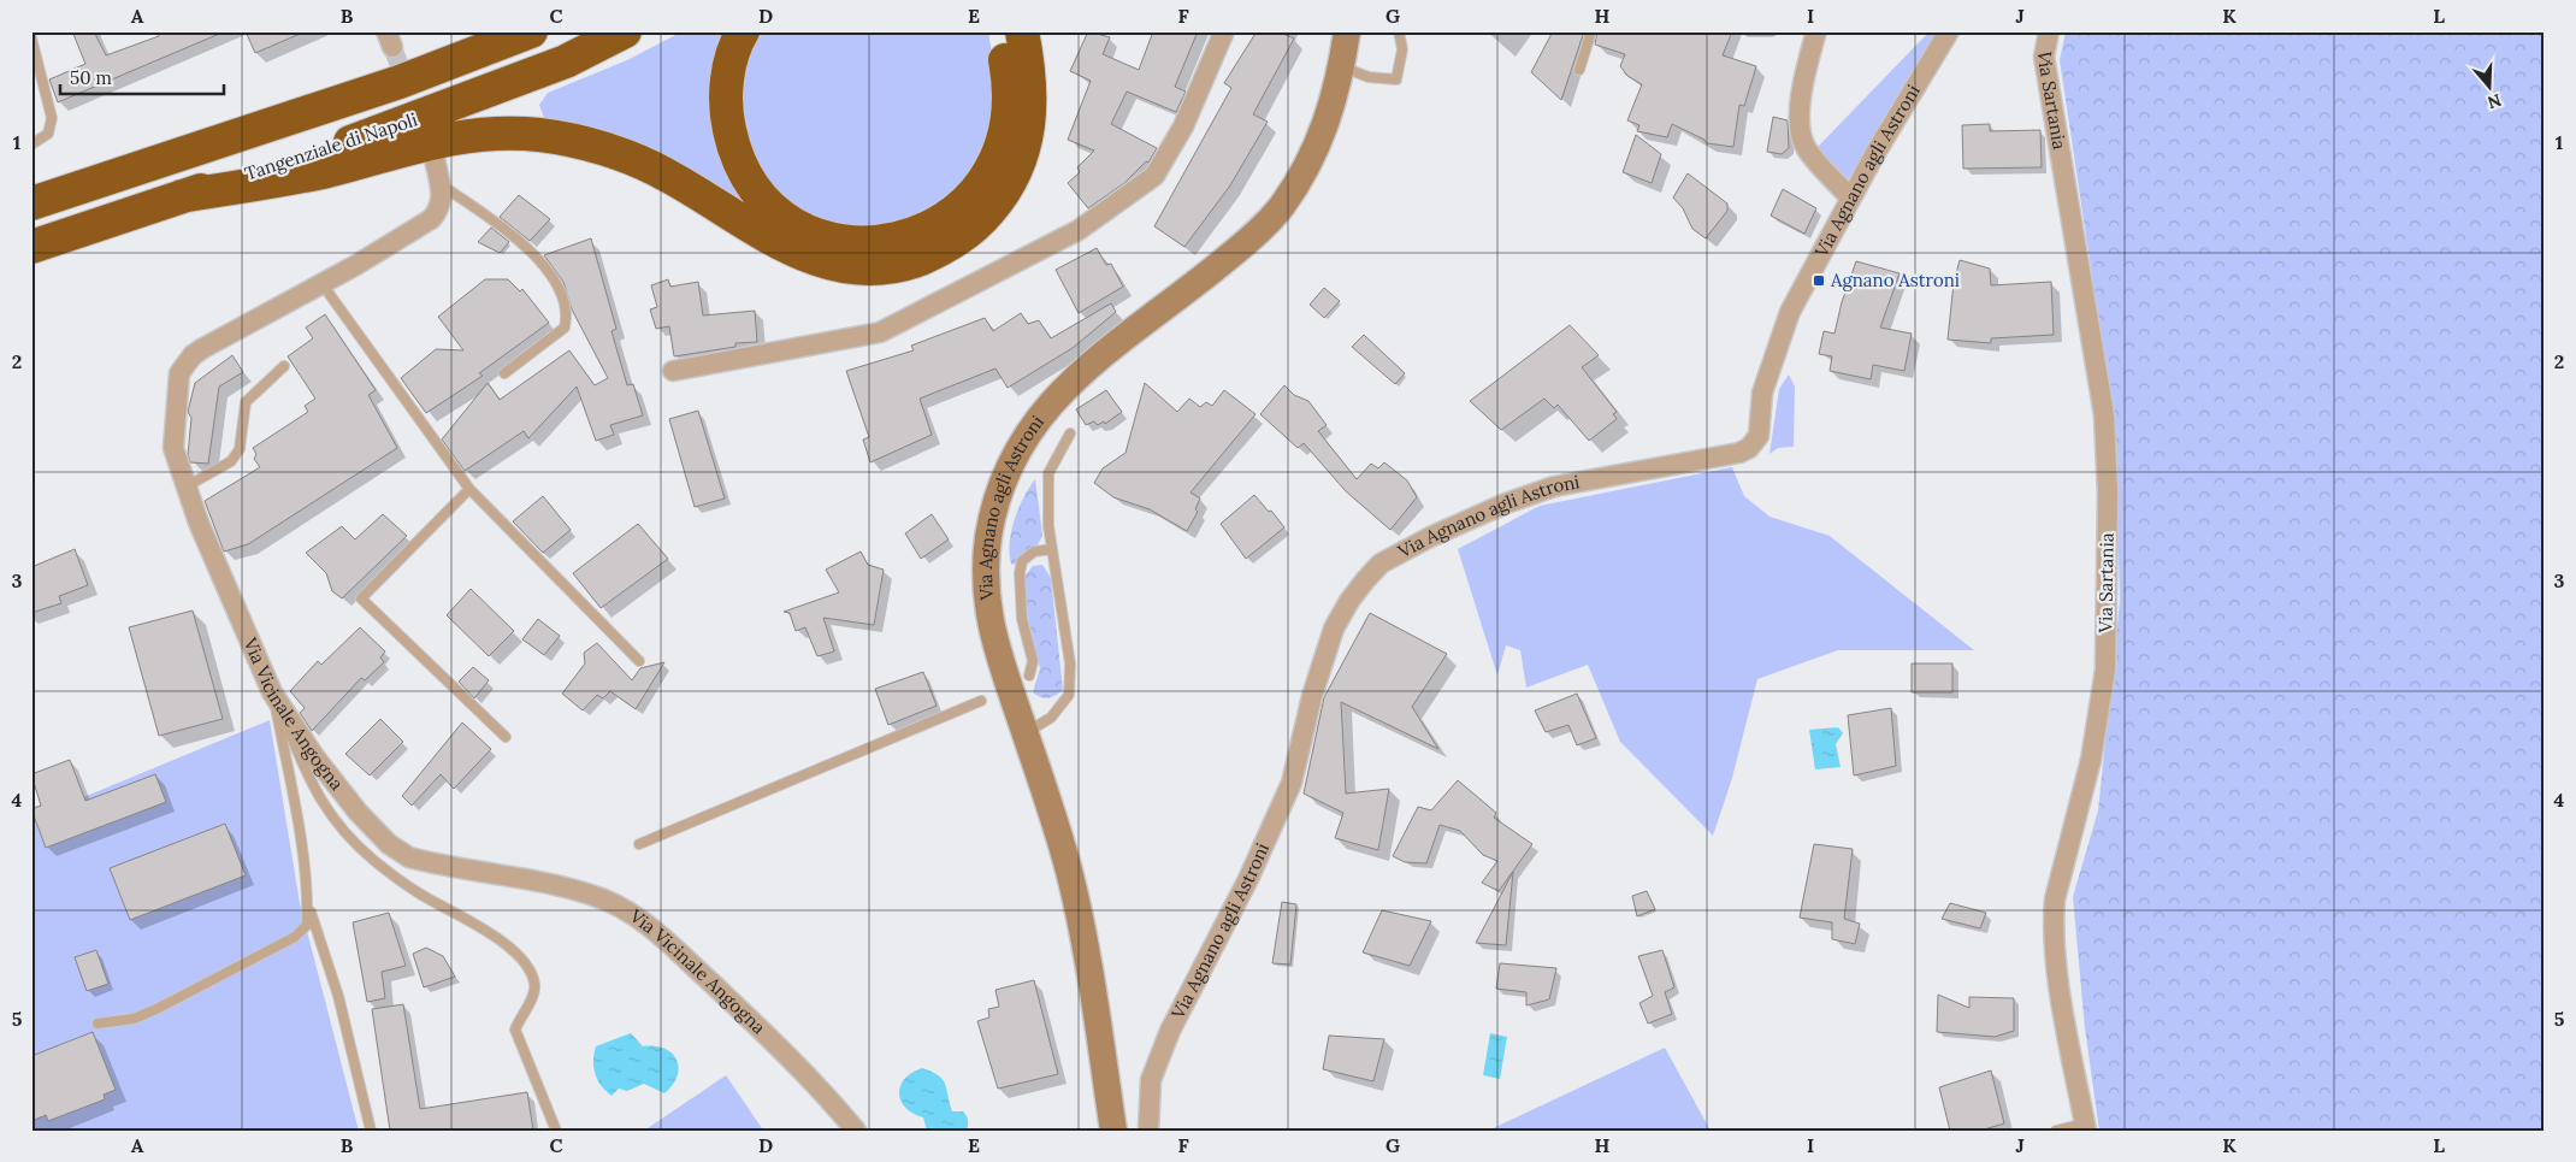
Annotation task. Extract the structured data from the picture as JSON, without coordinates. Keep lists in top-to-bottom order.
{
  "streets": {
    "highway": ["Tangenziale di Napoli"],
    "street": ["Via Sartania", "Via Agnano agli Astroni", "Via Vicinale Angogna"]
  },
  "places": {
    "transit": ["Agnano Astroni"]
  },
  "scale_bar": "50 m",
  "north": "bottom",
  "grid": {
    "columns": [
      "A",
      "B",
      "C",
      "D",
      "E",
      "F",
      "G",
      "H",
      "I",
      "J",
      "K",
      "L"
    ],
    "rows": [
      "1",
      "2",
      "3",
      "4",
      "5"
    ]
  }
}
